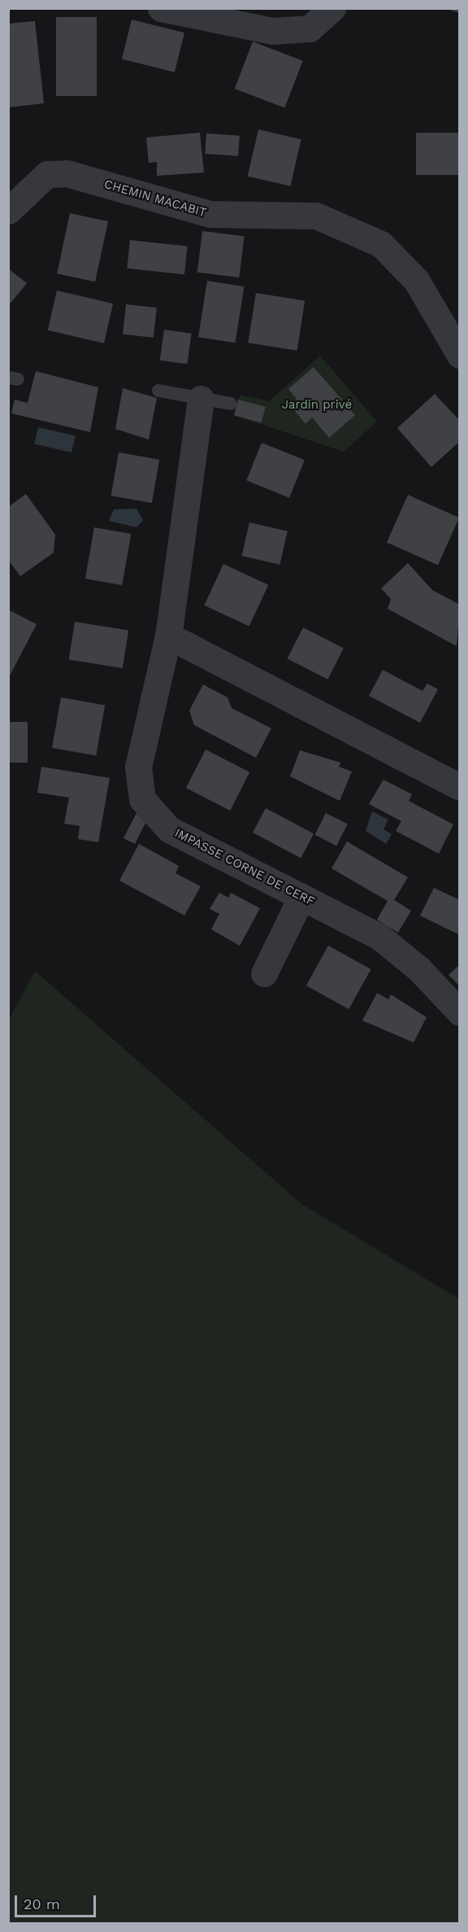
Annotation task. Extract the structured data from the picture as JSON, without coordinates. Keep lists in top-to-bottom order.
{
  "streets": {
    "street": ["CHEMIN MACABIT", "IMPASSE CORNE DE CERF"]
  },
  "parks": ["Jardin privé"],
  "scale_bar": "20 m"
}
